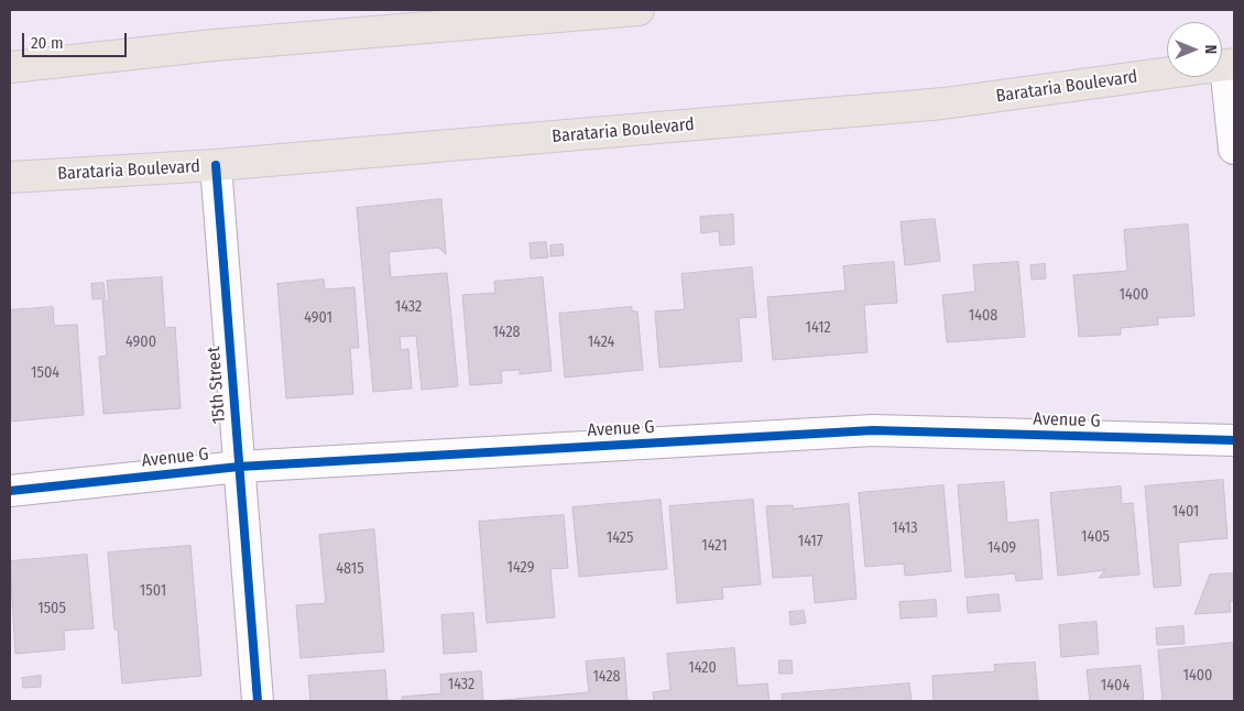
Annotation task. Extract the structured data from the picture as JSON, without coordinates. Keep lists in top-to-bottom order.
{
  "streets": {
    "main road": ["Barataria Boulevard"],
    "street": ["15th Street", "Avenue G"]
  },
  "crossings": [
    ["Barataria Boulevard", "15th Street"],
    ["15th Street", "Avenue G"]
  ],
  "house_numbers": [
    "1400",
    "1432",
    "1408",
    "4901",
    "1412",
    "1428",
    "4900",
    "1424",
    "1504",
    "1401",
    "1413",
    "1405",
    "1425",
    "1417",
    "1421",
    "1409",
    "1429",
    "4815",
    "1501",
    "1505",
    "1420",
    "1400",
    "1428",
    "1432",
    "1404"
  ],
  "scale_bar": "20 m",
  "north": "right"
}
